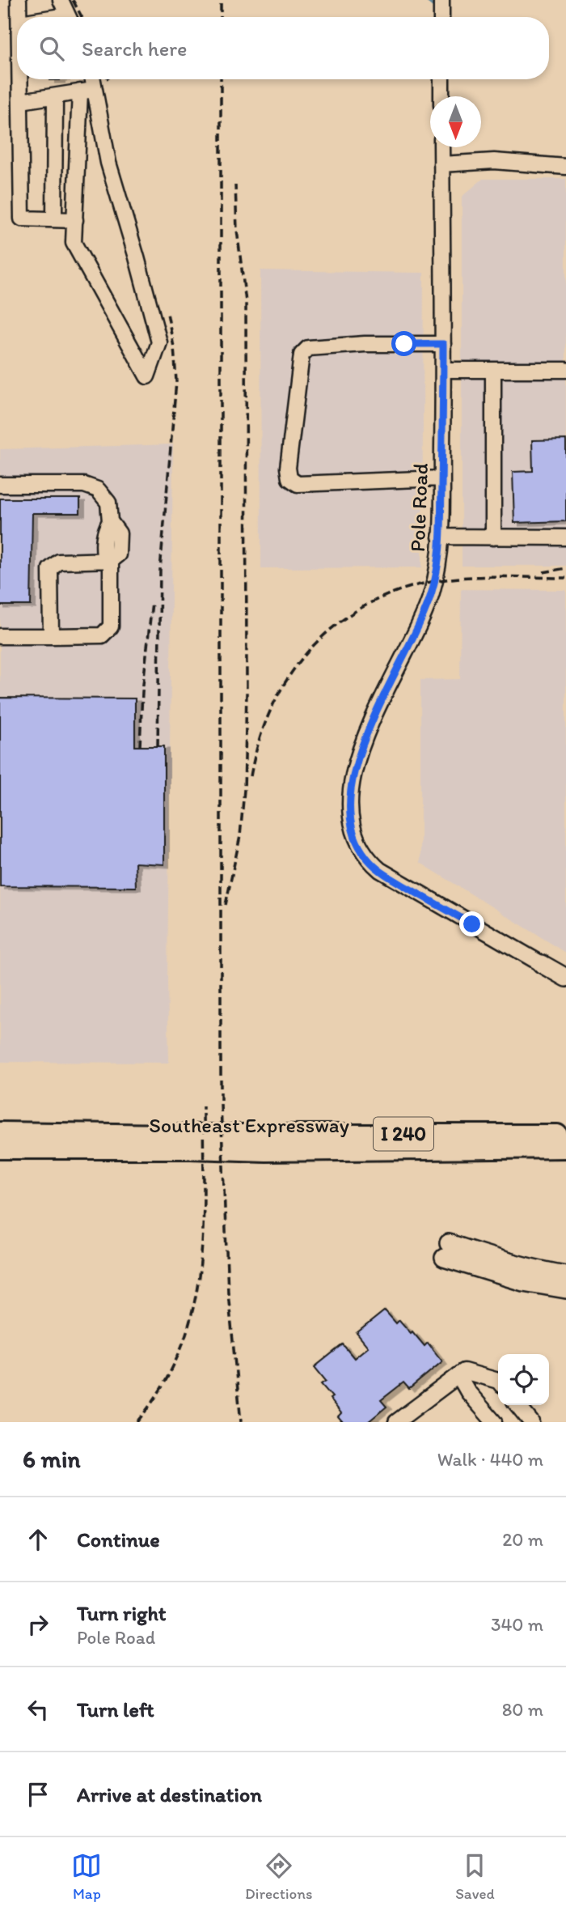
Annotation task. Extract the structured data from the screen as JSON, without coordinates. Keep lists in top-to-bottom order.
{
  "streets": {
    "highway": ["Southeast Expressway", "I 240"],
    "street": ["Pole Road"]
  },
  "north": "bottom",
  "page": {
    "search": "Search here",
    "heading": ["6 min", "Walk · 440 m"],
    "list": [
      ["Continue", "20 m"],
      ["Turn right", "Pole Road", "340 m"],
      ["Turn left", "80 m"],
      "Arrive at destination"
    ],
    "nav": ["Map", "Directions", "Saved"]
  }
}
